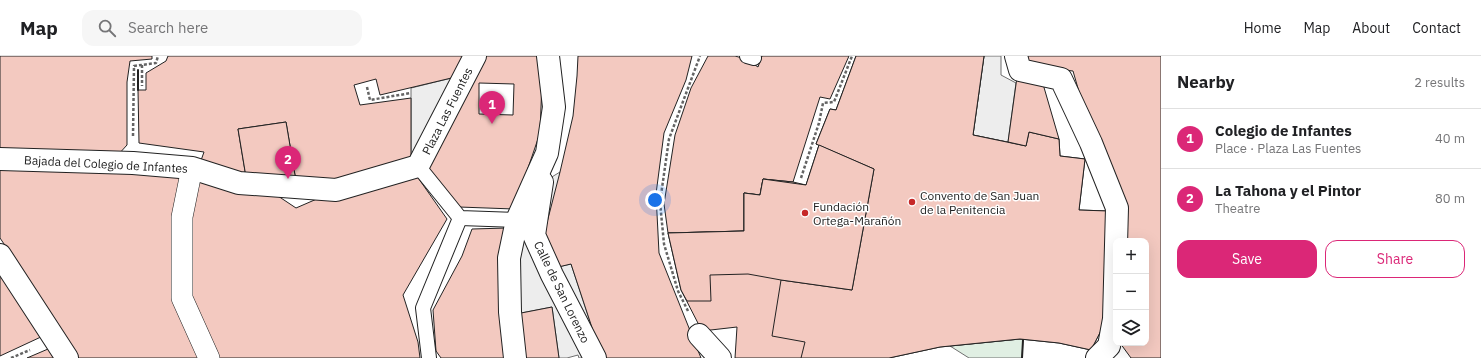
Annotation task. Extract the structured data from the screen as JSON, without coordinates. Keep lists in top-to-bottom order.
{
  "streets": {
    "street": ["Plaza Las Fuentes", "Bajada del Colegio de Infantes", "Calle de San Lorenzo"]
  },
  "crossings": [
    ["Plaza Las Fuentes", "Bajada del Colegio de Infantes"]
  ],
  "places": ["Convento de San Juan de la Penitencia", "Fundación Ortega-Marañón"],
  "page": {
    "header": "Map",
    "search": "Search here",
    "nav": [
      "Home",
      "Map",
      "About",
      "Contact"
    ],
    "heading": ["Nearby", "2 results"],
    "pins": ["1", "2"],
    "list": [
      {
        "mark": "1",
        "name": "Colegio de Infantes",
        "note": "Place · Plaza Las Fuentes",
        "value": "40 m"
      },
      {
        "mark": "2",
        "name": "La Tahona y el Pintor",
        "note": "Theatre",
        "value": "80 m"
      }
    ],
    "buttons": ["Save", "Share"],
    "map_buttons": ["+", "−"]
  }
}
